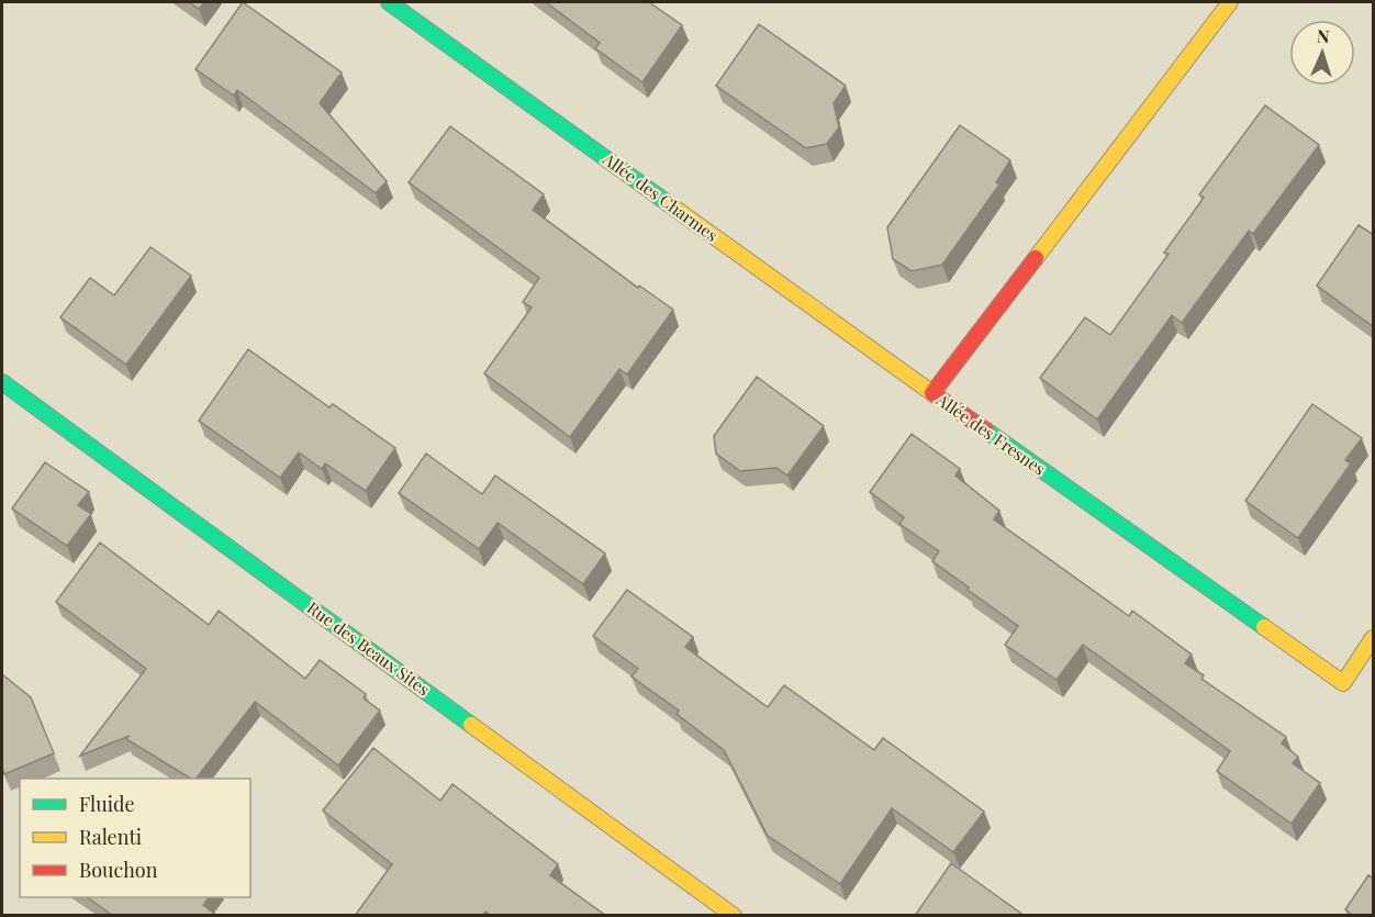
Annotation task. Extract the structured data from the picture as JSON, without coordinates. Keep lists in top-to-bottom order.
{
  "streets": {
    "street": ["Allée des Charmes", "Allée des Fresnes", "Rue des Beaux Sites"]
  },
  "crossings": [
    ["Allée des Charmes", "Allée des Fresnes"]
  ],
  "legend": ["Fluide", "Ralenti", "Bouchon"],
  "north": "top"
}
